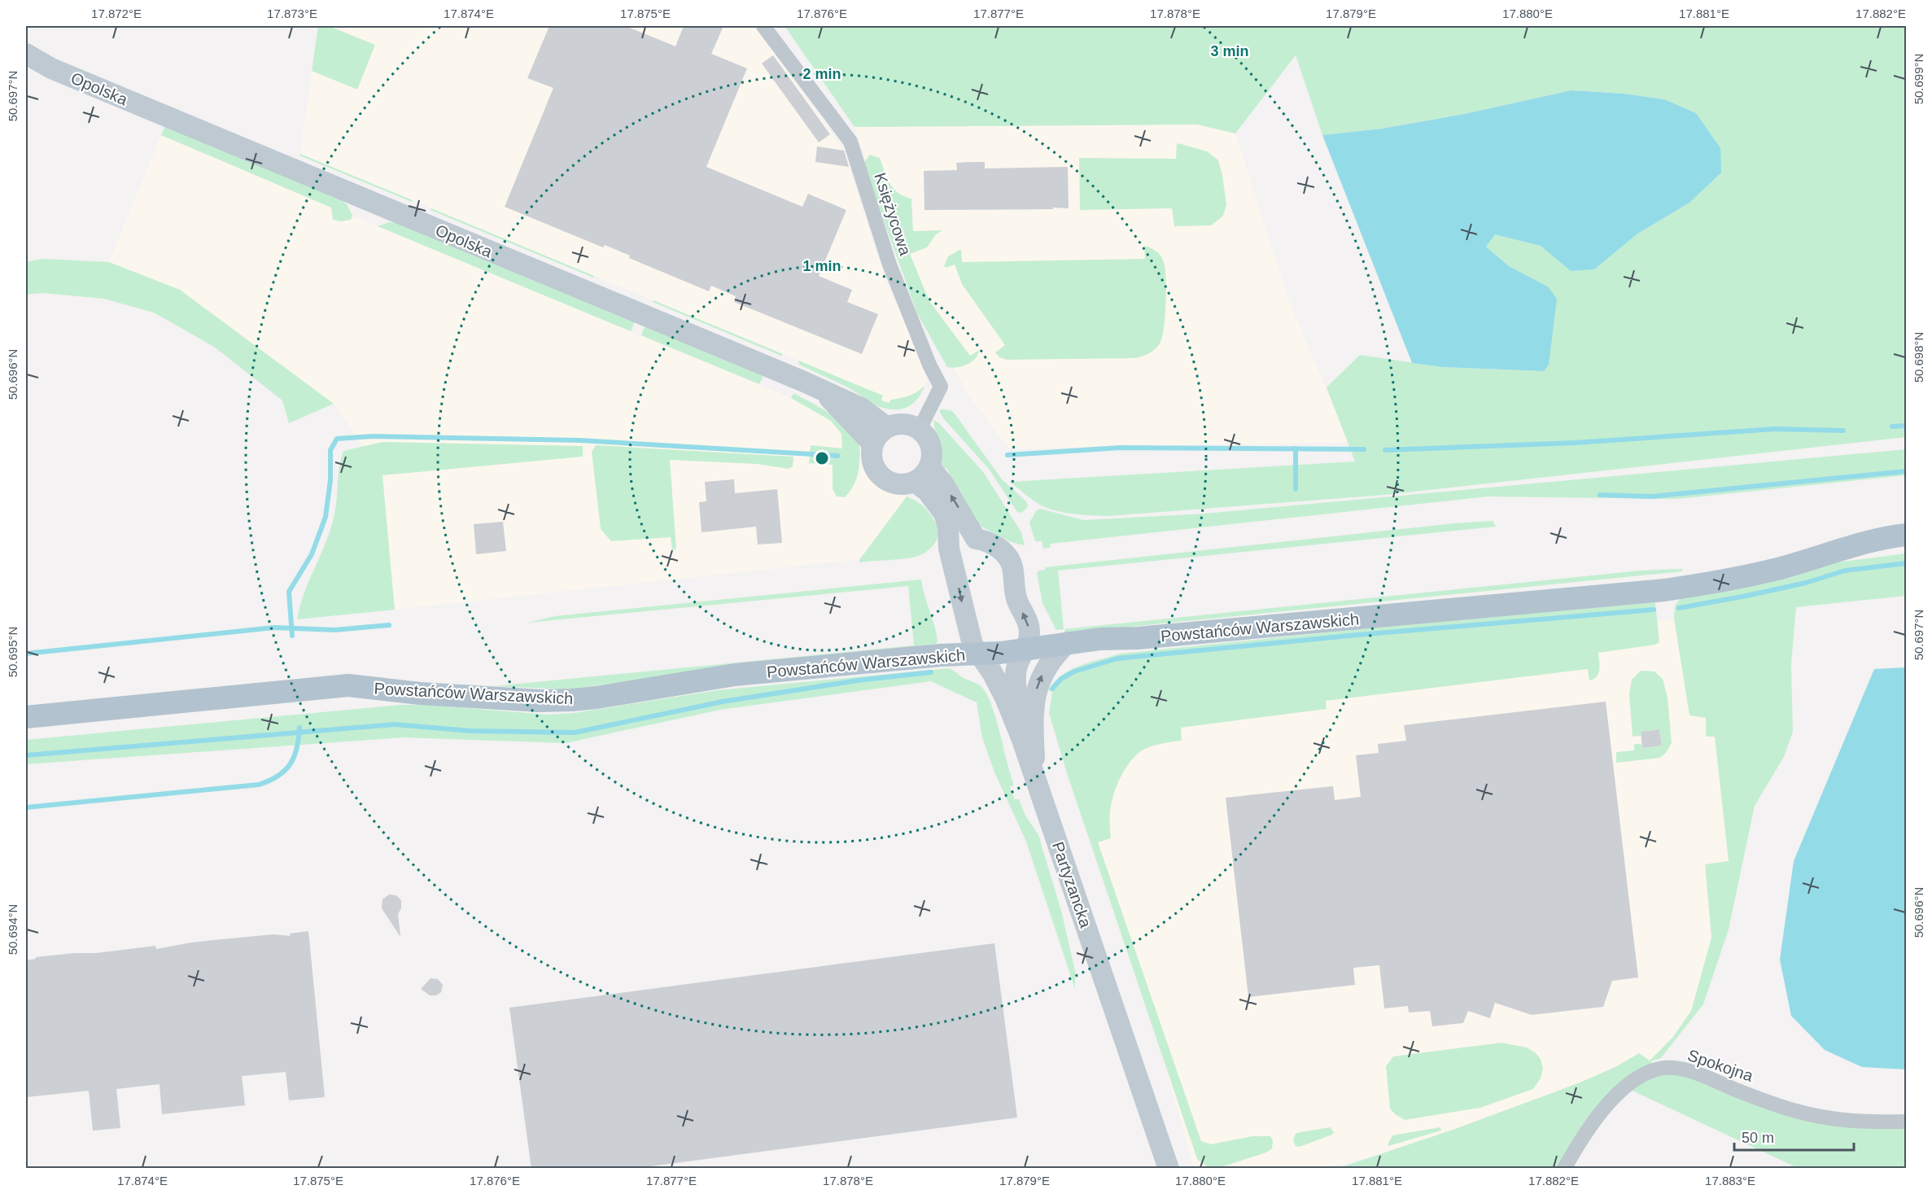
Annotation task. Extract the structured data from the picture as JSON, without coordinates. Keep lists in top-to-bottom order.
{
  "streets": {
    "main road": ["Powstańców Warszawskich"],
    "street": [
      "Opolska",
      "Księżycowa",
      "Partyzancka",
      "Spokojna"
    ]
  },
  "crossings": [
    ["Opolska", "Księżycowa"],
    ["Opolska", "Partyzancka"],
    ["Księżycowa", "Partyzancka"],
    ["Powstańców Warszawskich", "Partyzancka"]
  ],
  "scale_bar": "50 m",
  "coordinates": [
    "17.872°E",
    "17.873°E",
    "17.874°E",
    "17.875°E",
    "17.876°E",
    "17.877°E",
    "17.878°E",
    "17.879°E",
    "17.880°E",
    "17.881°E",
    "17.882°E",
    "50.699°N",
    "50.697°N",
    "50.698°N",
    "50.696°N",
    "50.695°N",
    "50.694°N",
    "17.883°E"
  ],
  "rings": ["3 min", "2 min", "1 min"]
}
